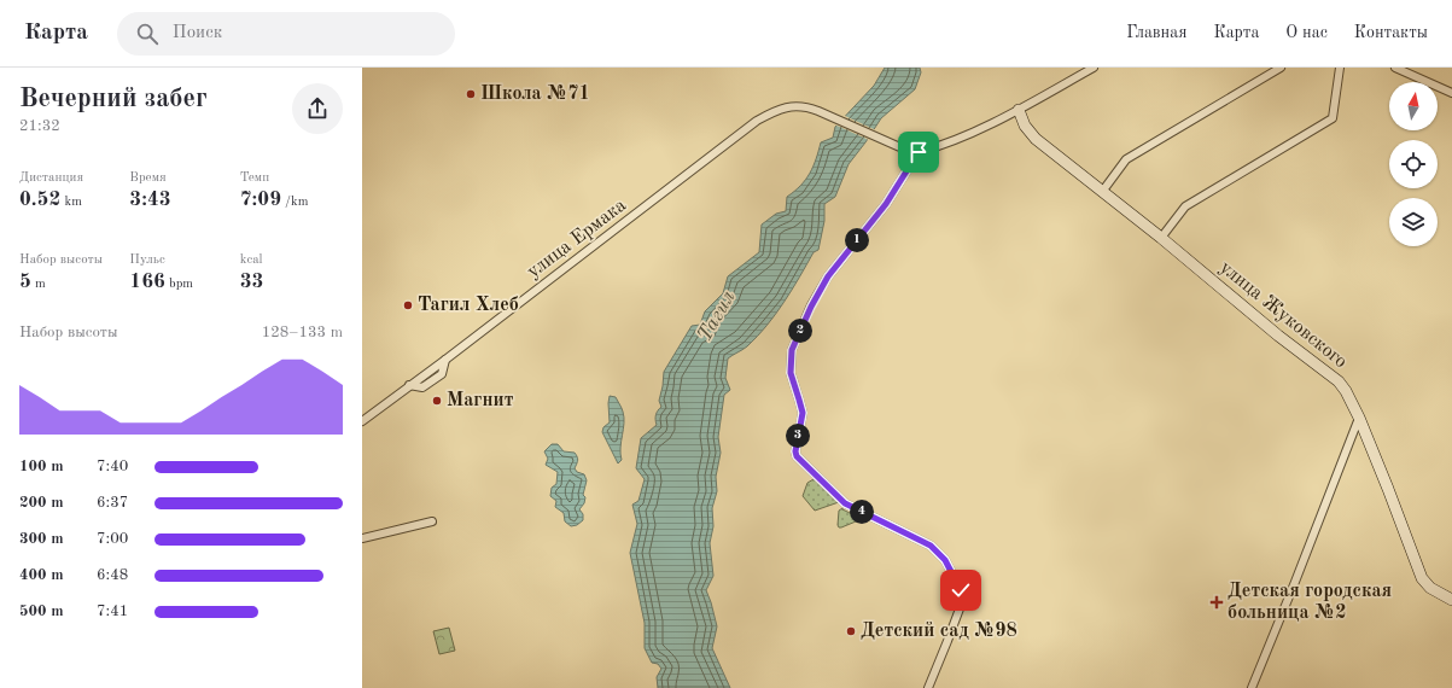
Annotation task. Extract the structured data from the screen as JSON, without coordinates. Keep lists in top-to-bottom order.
{
  "streets": {
    "street": ["улица Ермака", "улица Жуковского"]
  },
  "water": ["Тагил"],
  "places": {
    "other": [
      "Школа №71",
      "Тагил Хлеб",
      "Магнит",
      "Детский сад №98"
    ],
    "health": ["Детская городская больница №2"]
  },
  "north": "top",
  "page": {
    "header": "Карта",
    "search": "Поиск",
    "nav": [
      "Главная",
      "Карта",
      "О нас",
      "Контакты"
    ],
    "heading": ["Вечерний забег", "21:32"],
    "stats": [
      ["Дистанция", "0.52 km"],
      ["Время", "3:43"],
      ["Темп", "7:09 /km"],
      ["Набор высоты", "5 m"],
      ["Пульс", "166 bpm"],
      ["kcal", "33"]
    ],
    "pins": [
      "1",
      "2",
      "3",
      "4"
    ],
    "chart": ["Набор высоты", "128–133 m"],
    "list": [
      {
        "name": "100 m",
        "note": "7:40"
      },
      {
        "name": "200 m",
        "note": "6:37"
      },
      {
        "name": "300 m",
        "note": "7:00"
      },
      {
        "name": "400 m",
        "note": "6:48"
      },
      {
        "name": "500 m",
        "note": "7:41"
      }
    ]
  }
}
